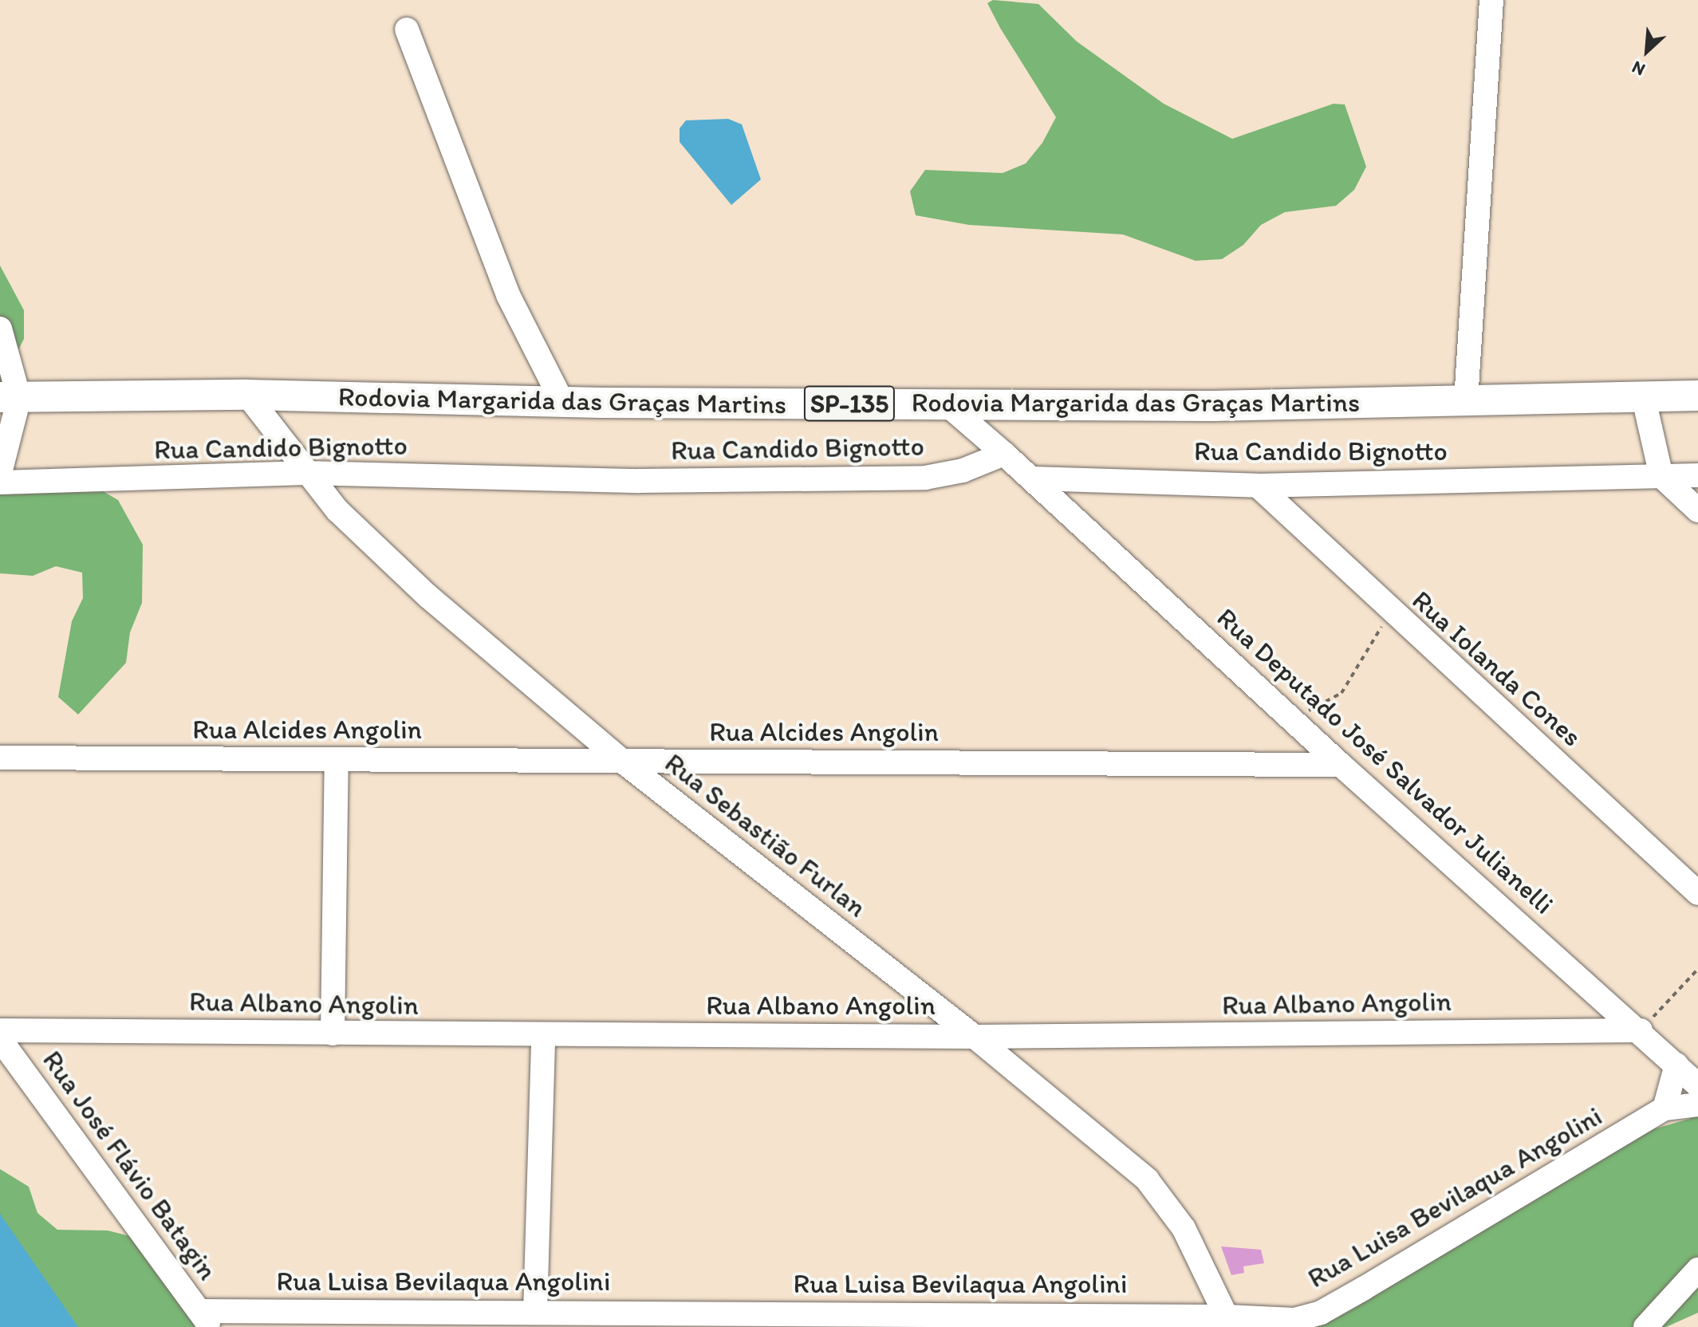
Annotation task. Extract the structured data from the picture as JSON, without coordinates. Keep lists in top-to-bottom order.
{
  "streets": {
    "main road": ["Rodovia Margarida das Graças Martins", "SP-135"],
    "street": [
      "Rua Candido Bignotto",
      "Rua Iolanda Cones",
      "Rua Alcides Angolin",
      "Rua Deputado José Salvador Julianelli",
      "Rua Sebastião Furlan",
      "Rua Albano Angolin",
      "Rua José Flávio Batagin",
      "Rua Luisa Bevilaqua Angolini"
    ]
  },
  "crossings": [
    ["Rodovia Margarida das Graças Martins", "Rua Sebastião Furlan"],
    ["Rua Candido Bignotto", "Rua Iolanda Cones"],
    ["Rua Candido Bignotto", "Rua Deputado José Salvador Julianelli"],
    ["Rua Candido Bignotto", "Rua Sebastião Furlan"],
    ["Rua Alcides Angolin", "Rua Deputado José Salvador Julianelli"],
    ["Rua Alcides Angolin", "Rua Sebastião Furlan"],
    ["Rua Deputado José Salvador Julianelli", "Rua Albano Angolin"],
    ["Rua Sebastião Furlan", "Rua Albano Angolin"],
    ["Rua Sebastião Furlan", "Rua Luisa Bevilaqua Angolini"],
    ["Rua José Flávio Batagin", "Rua Luisa Bevilaqua Angolini"]
  ],
  "north": "bottom left"
}
